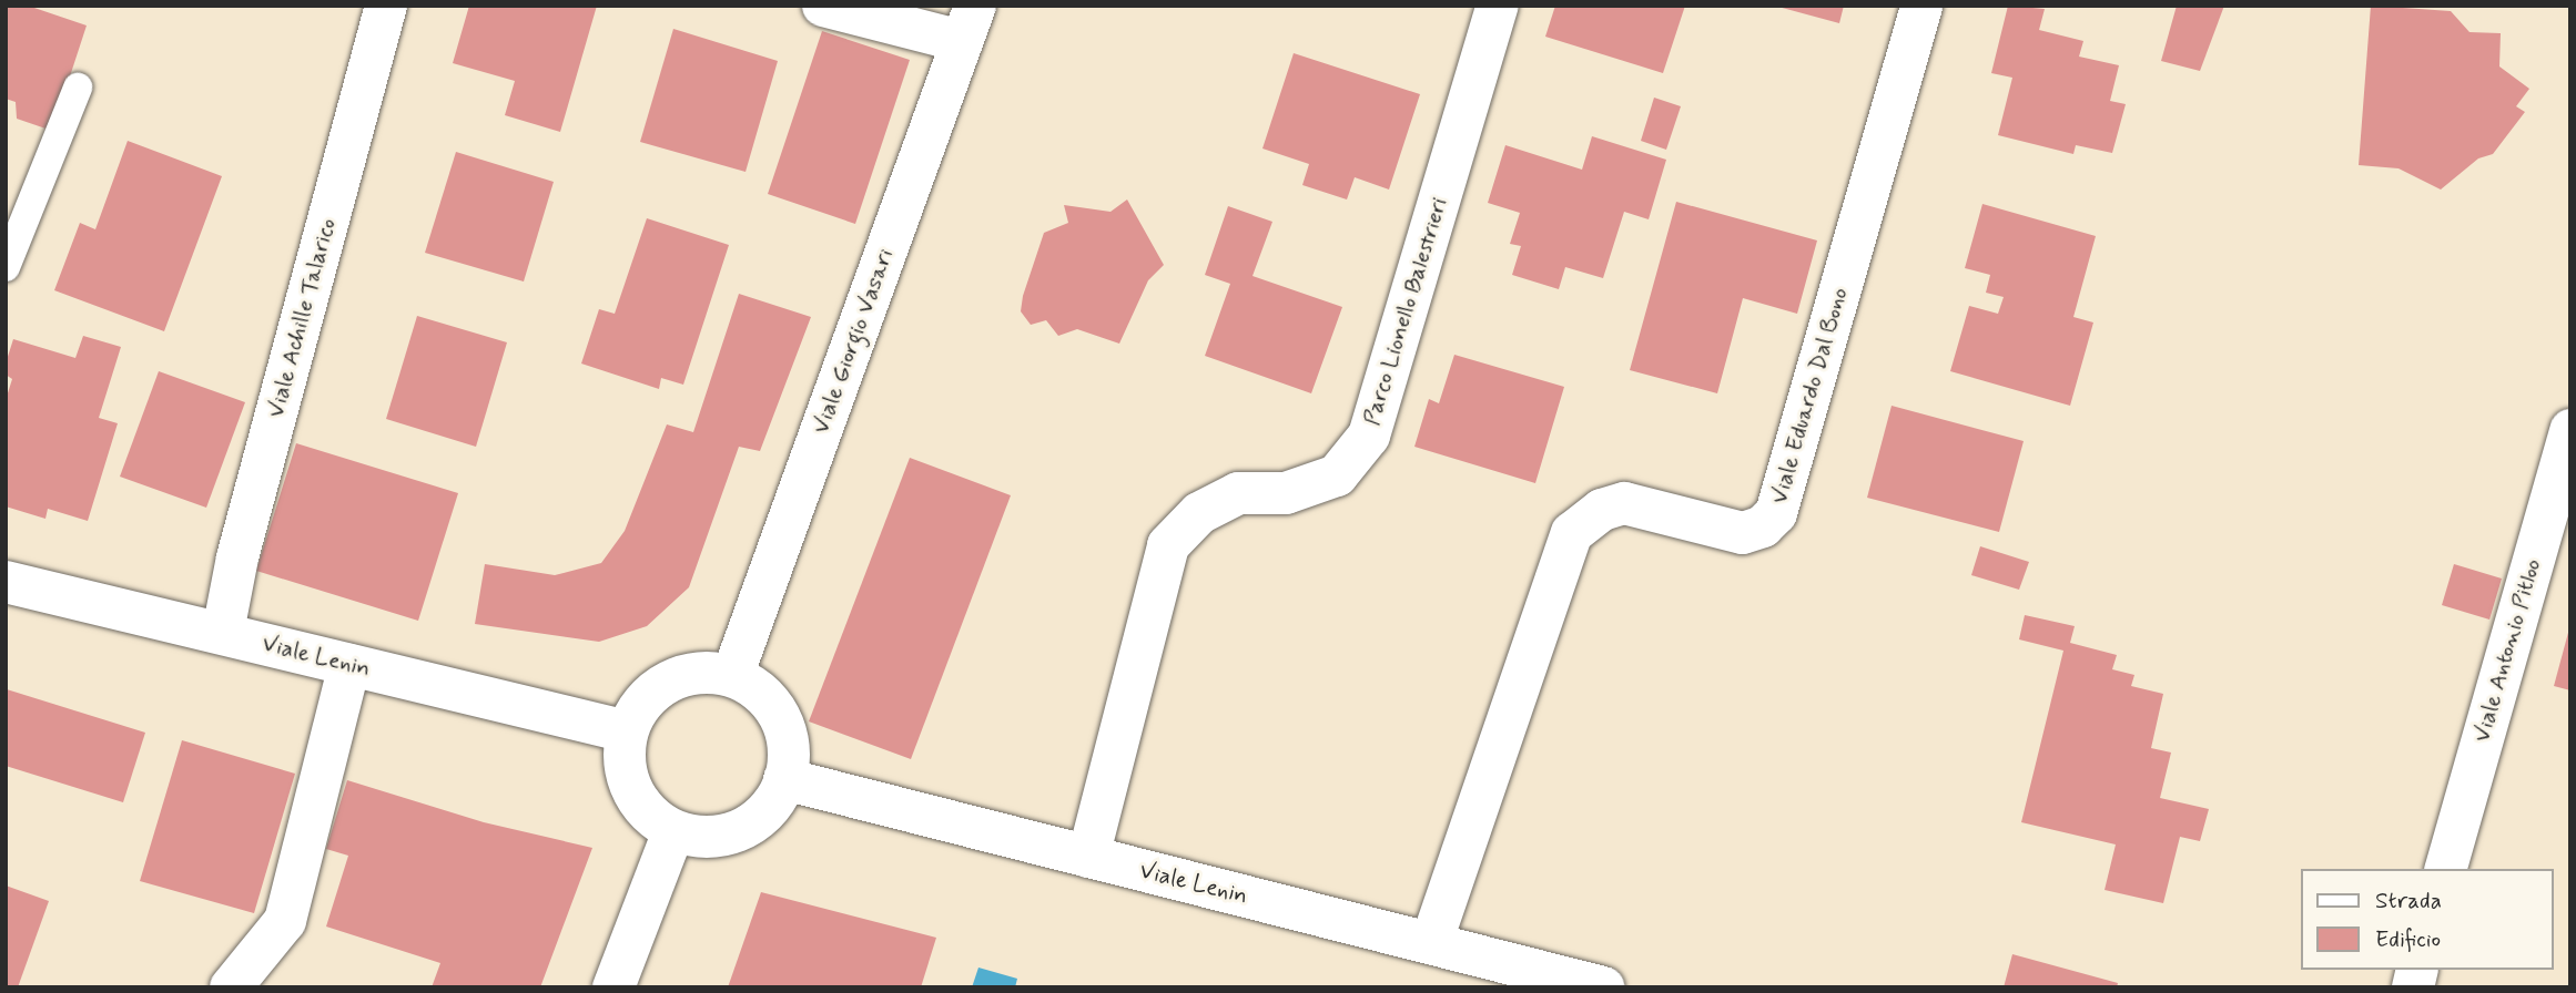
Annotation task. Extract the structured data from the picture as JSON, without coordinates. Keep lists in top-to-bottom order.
{
  "streets": {
    "street": [
      "Parco Lionello Balestrieri",
      "Viale Achille Talarico",
      "Viale Giorgio Vasari",
      "Viale Eduardo Dal Bono",
      "Viale Antonio Pitloo",
      "Viale Lenin"
    ]
  },
  "crossings": [
    ["Parco Lionello Balestrieri", "Viale Lenin"],
    ["Viale Achille Talarico", "Viale Lenin"],
    ["Viale Giorgio Vasari", "Viale Lenin"],
    ["Viale Eduardo Dal Bono", "Viale Lenin"]
  ],
  "legend": ["Strada", "Edificio"]
}
